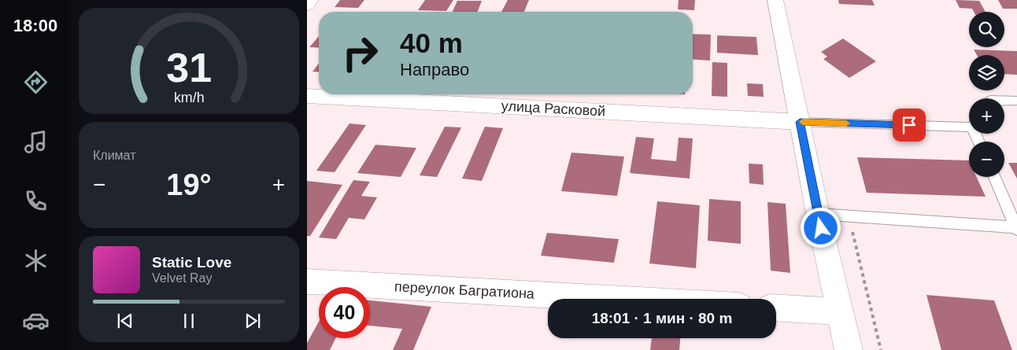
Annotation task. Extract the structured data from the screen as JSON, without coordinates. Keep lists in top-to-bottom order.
{
  "streets": {
    "street": ["улица Расковой", "переулок Багратиона"]
  },
  "page": {
    "tabs": "18:00",
    "map_buttons": ["+", "−"],
    "turn": ["40 m", "Направо"],
    "tile": "Климат",
    "heat": ["−", "19°", "+"],
    "song": ["Static Love", "Velvet Ray"],
    "limit": "40",
    "trip": "18:01 · 1 мин · 80 m",
    "gauge": ["31", "km/h"]
  }
}
